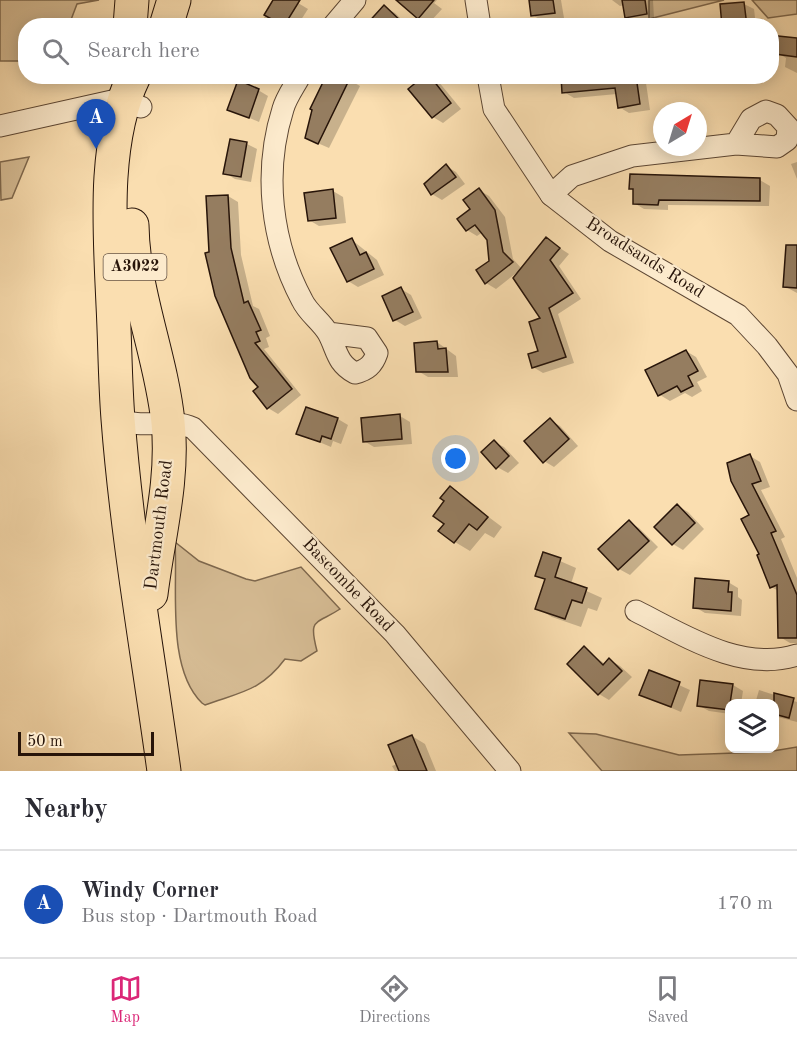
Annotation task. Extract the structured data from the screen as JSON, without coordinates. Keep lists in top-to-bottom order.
{
  "streets": {
    "main road": ["A3022", "Dartmouth Road"],
    "street": ["Broadsands Road", "Bascombe Road"]
  },
  "crossings": [
    ["Dartmouth Road", "Bascombe Road"]
  ],
  "scale_bar": "50 m",
  "north": "top right",
  "page": {
    "search": "Search here",
    "pins": "A",
    "scale": "50 m",
    "heading": "Nearby",
    "list": [
      {
        "mark": "A",
        "name": "Windy Corner",
        "note": "Bus stop · Dartmouth Road",
        "value": "170 m"
      }
    ],
    "nav": ["Map", "Directions", "Saved"]
  }
}
